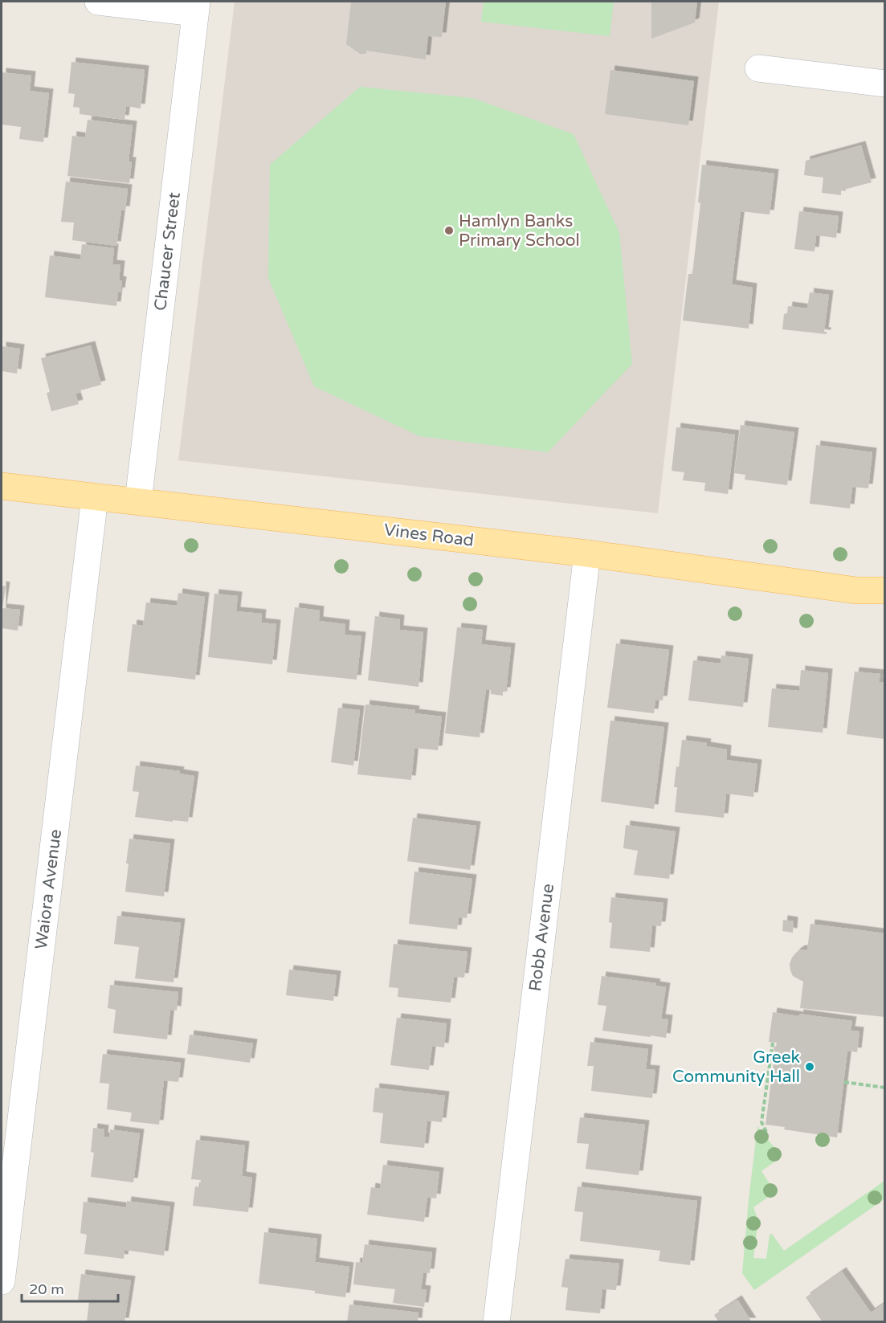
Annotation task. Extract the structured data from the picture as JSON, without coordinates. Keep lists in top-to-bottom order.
{
  "streets": {
    "main road": ["Vines Road"],
    "street": ["Chaucer Street", "Waiora Avenue", "Robb Avenue"]
  },
  "crossings": [
    ["Chaucer Street", "Vines Road"],
    ["Vines Road", "Waiora Avenue"],
    ["Vines Road", "Robb Avenue"]
  ],
  "places": ["Hamlyn Banks Primary School", "Greek Community Hall"],
  "scale_bar": "20 m"
}
